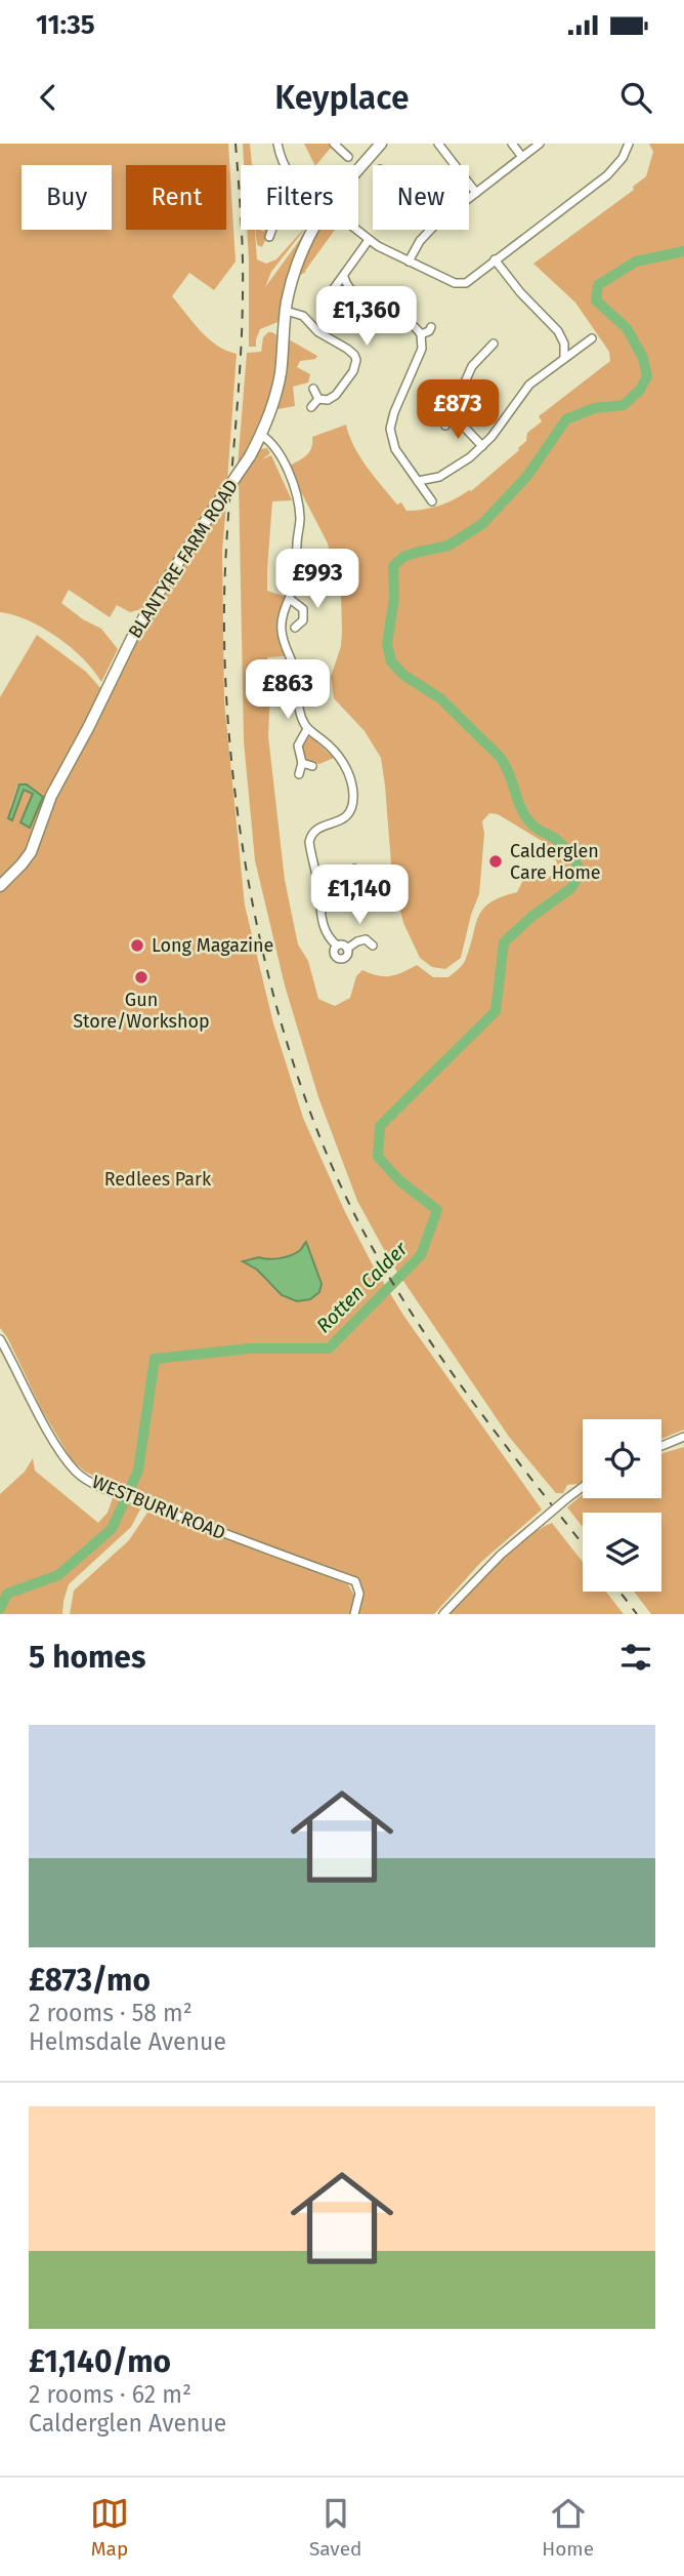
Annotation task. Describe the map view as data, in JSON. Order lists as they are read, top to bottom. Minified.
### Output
{"streets":{"main road":["BLANTYRE FARM ROAD"],"street":["WESTBURN ROAD"]},"water":["Rotten Calder"],"parks":["Redlees Park"],"places":["Calderglen Care Home","Long Magazine","Gun Store/Workshop"],"page":{"status":"11:35","header":"Keyplace","chip":["Buy","Rent","Filters","New"],"price":["£1,360","£873","£993","£863","£1,140"],"heading":"5 homes","list":[{"name":"£873/mo","note":"2 rooms · 58 m² · Helmsdale Avenue"},{"name":"£1,140/mo","note":"2 rooms · 62 m² · Calderglen Avenue"}],"tabs":["Map","Saved","Home"]}}
